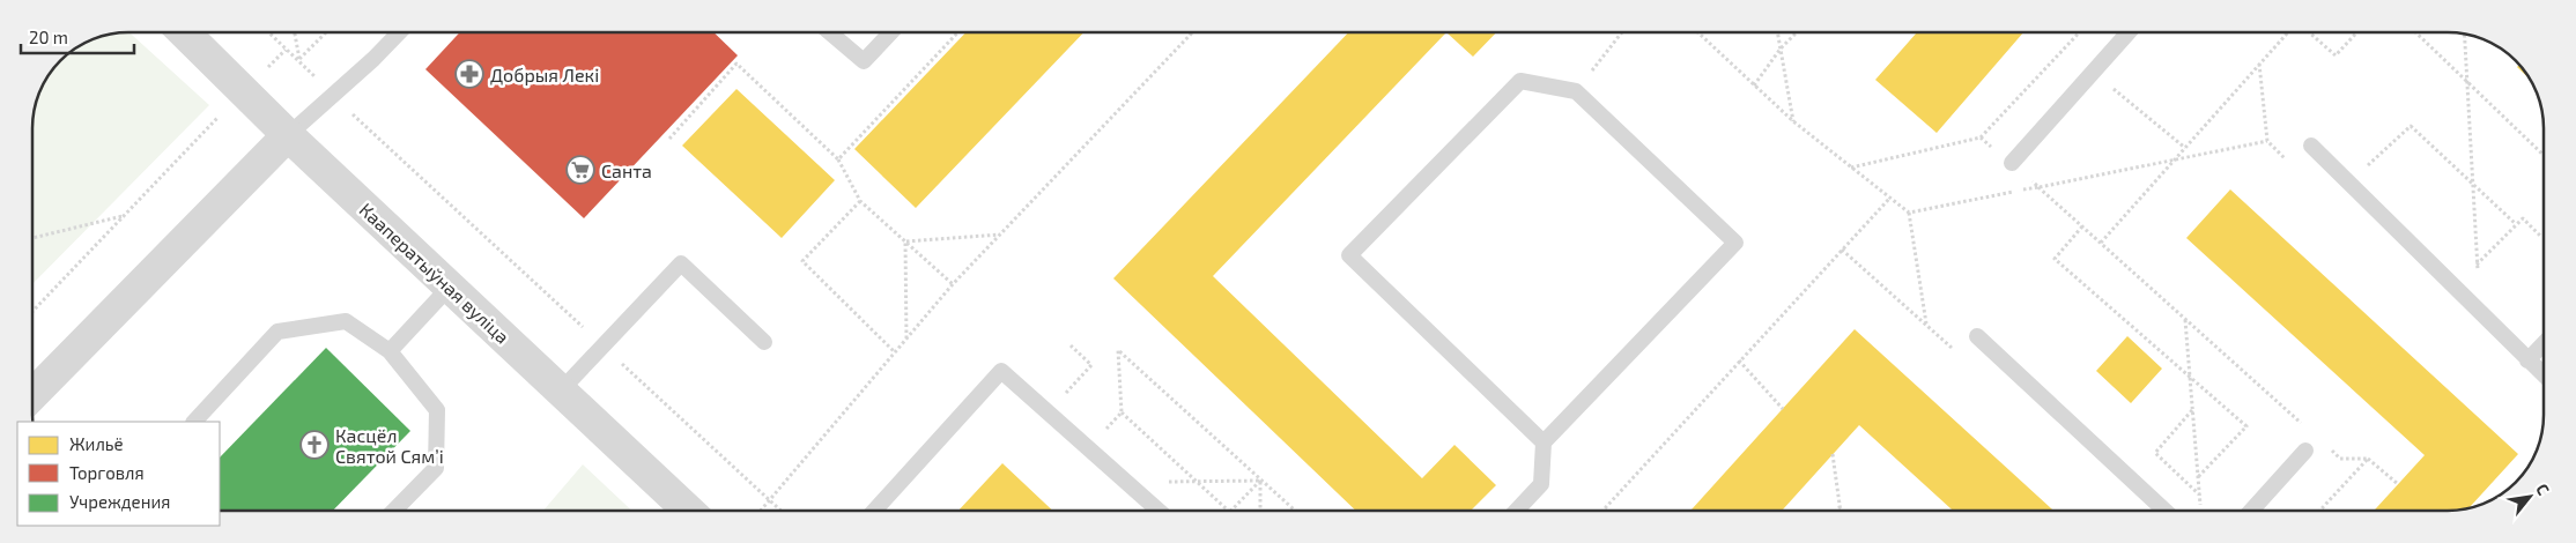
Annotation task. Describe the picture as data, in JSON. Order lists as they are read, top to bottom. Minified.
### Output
{"streets":{"street":["Кааператыўная вуліца"]},"places":{"pharmacy":["Добрыя Лекі"],"supermarket":["Санта"],"church":["Касцёл Святой Сямʼі"]},"legend":["Жильё","Торговля","Учреждения"],"scale_bar":"20 m","north":"top right"}
